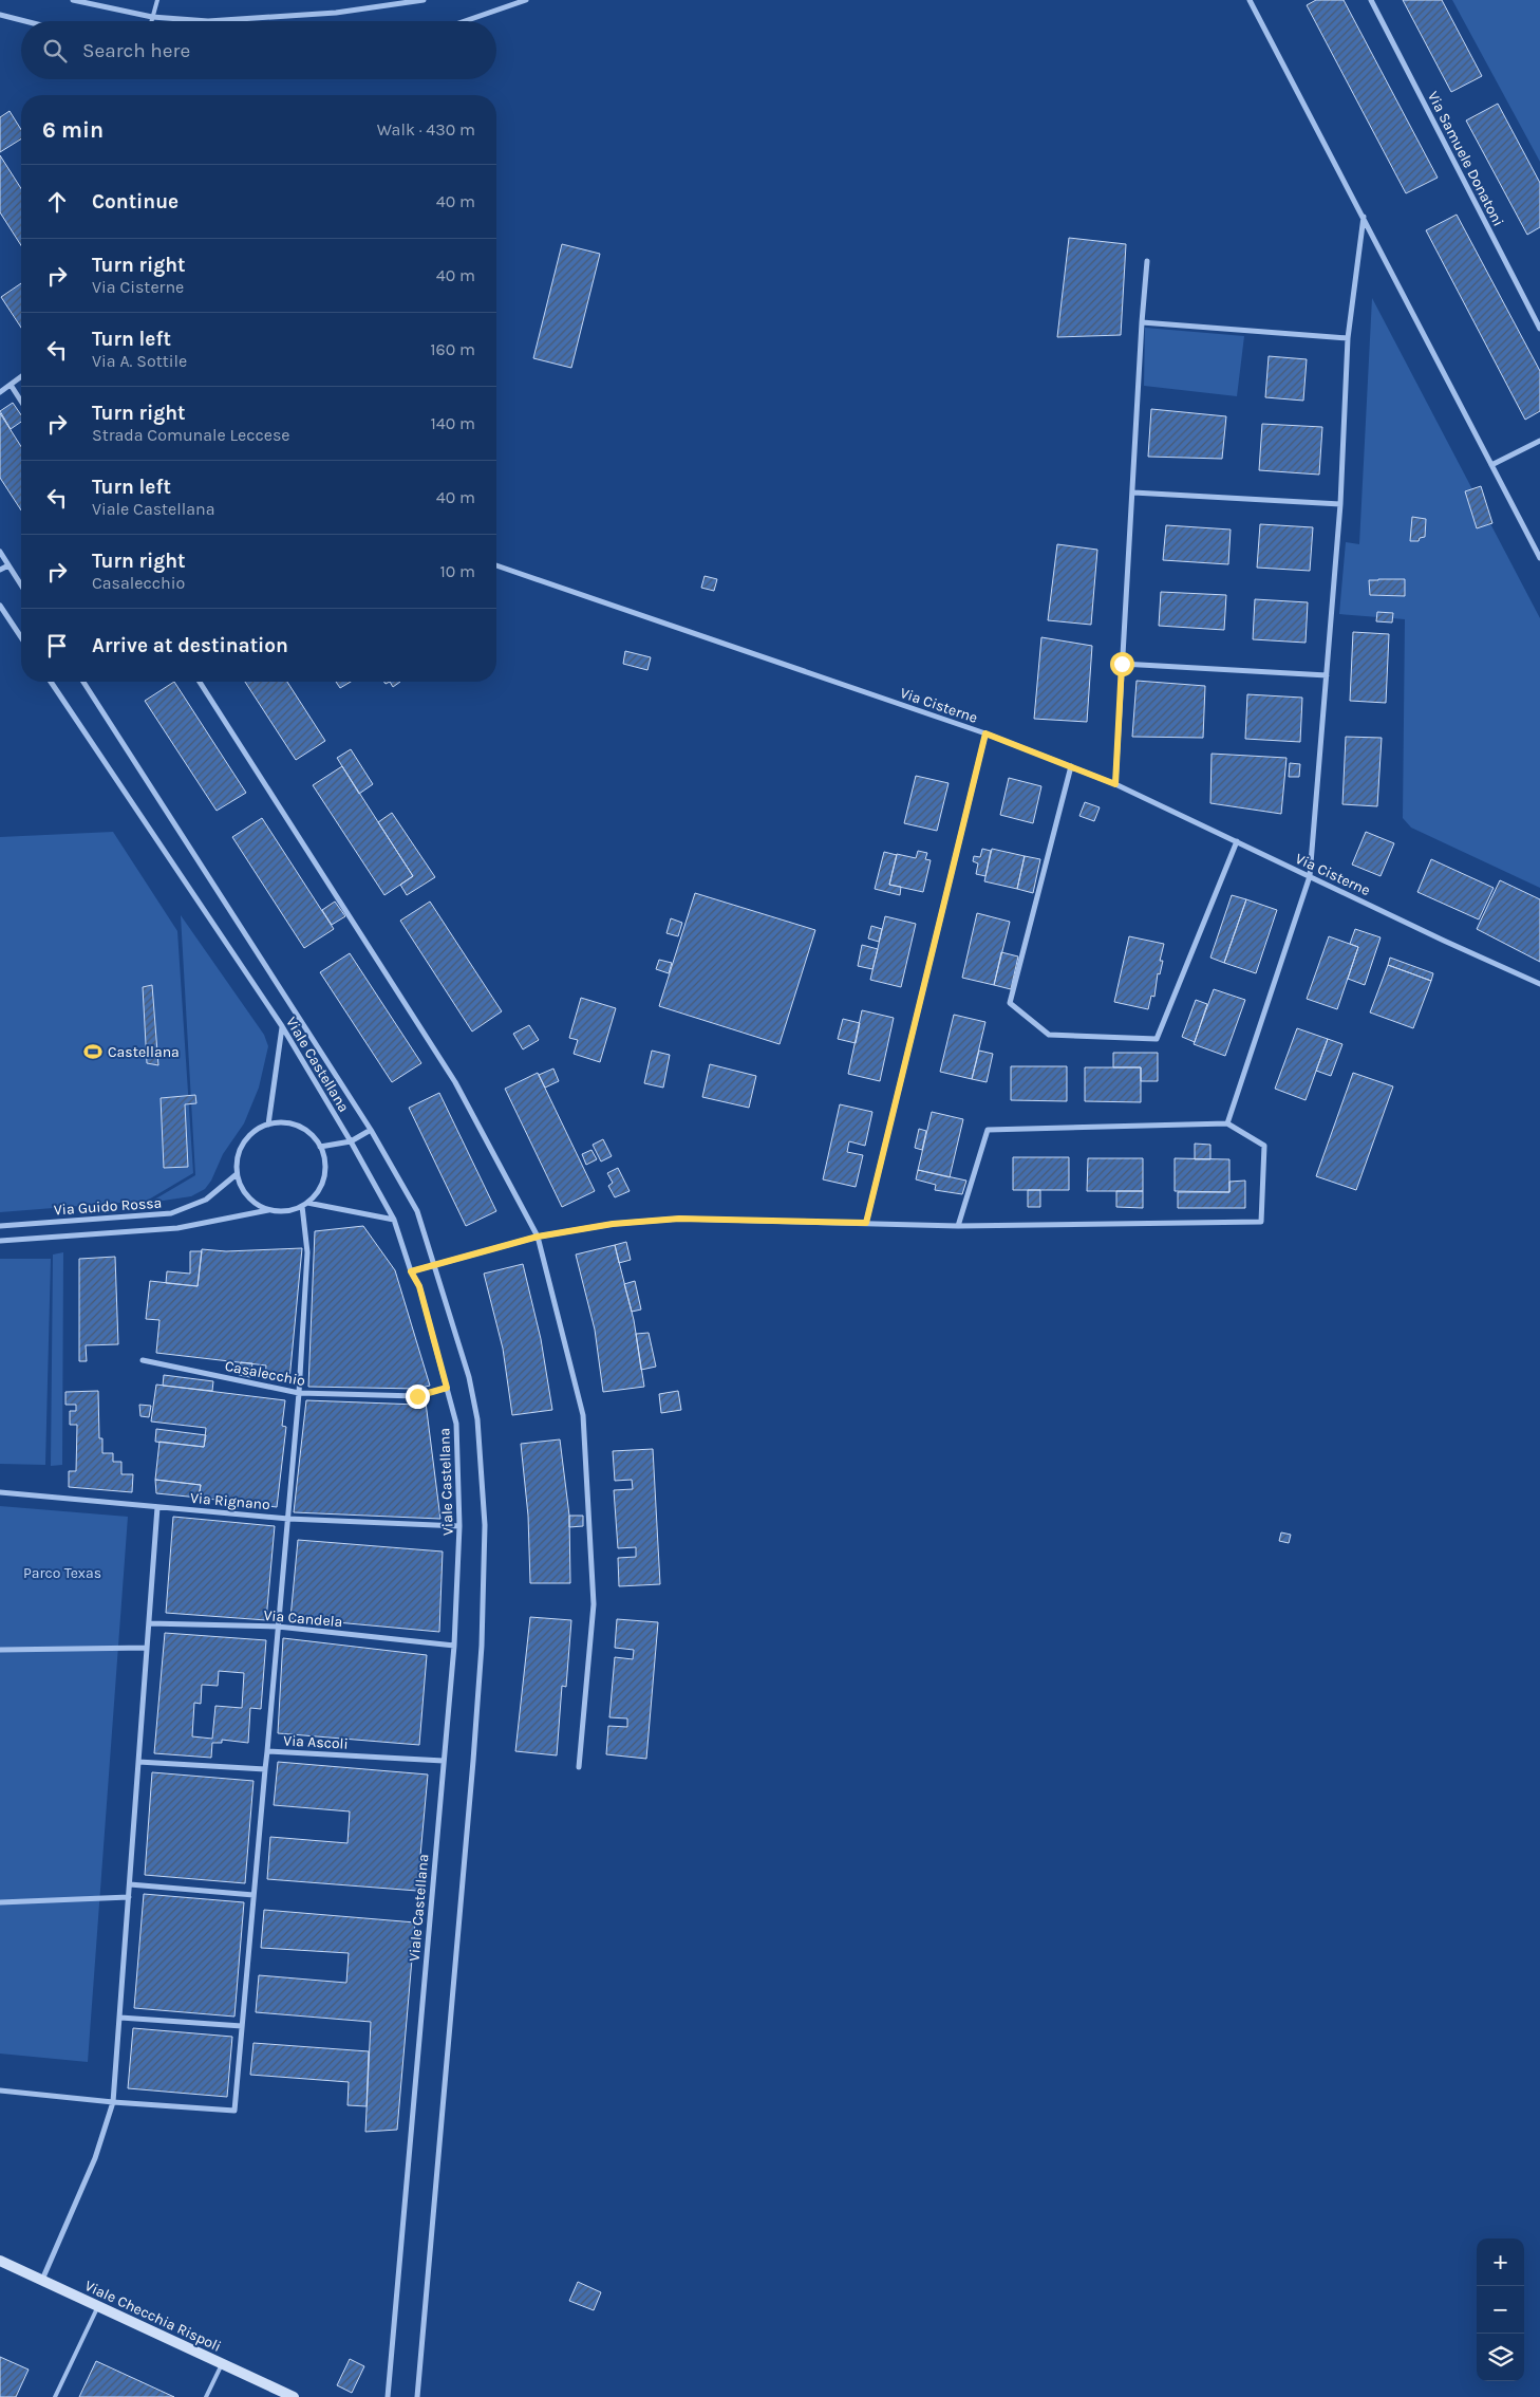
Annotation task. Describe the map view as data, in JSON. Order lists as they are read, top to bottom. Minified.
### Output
{"streets":{"main road":["Viale Checchia Rispoli"],"street":["Via Samuele Donatoni","Via Cisterne","Viale Castellana","Via Guido Rossa","Casalecchio","Via Rignano","Via Candela","Via Ascoli"]},"crossings":[["Viale Castellana","Casalecchio"],["Viale Castellana","Via Rignano"],["Viale Castellana","Via Candela"],["Viale Castellana","Via Ascoli"]],"parks":["Parco Texas"],"places":{"sports":["Castellana"]},"page":{"search":"Search here","heading":["6 min","Walk · 430 m"],"list":[["Continue","40 m"],["Turn right","Via Cisterne","40 m"],["Turn left","Via A. Sottile","160 m"],["Turn right","Strada Comunale Leccese","140 m"],["Turn left","Viale Castellana","40 m"],["Turn right","Casalecchio","10 m"],"Arrive at destination"],"map_buttons":["+","−"]}}
